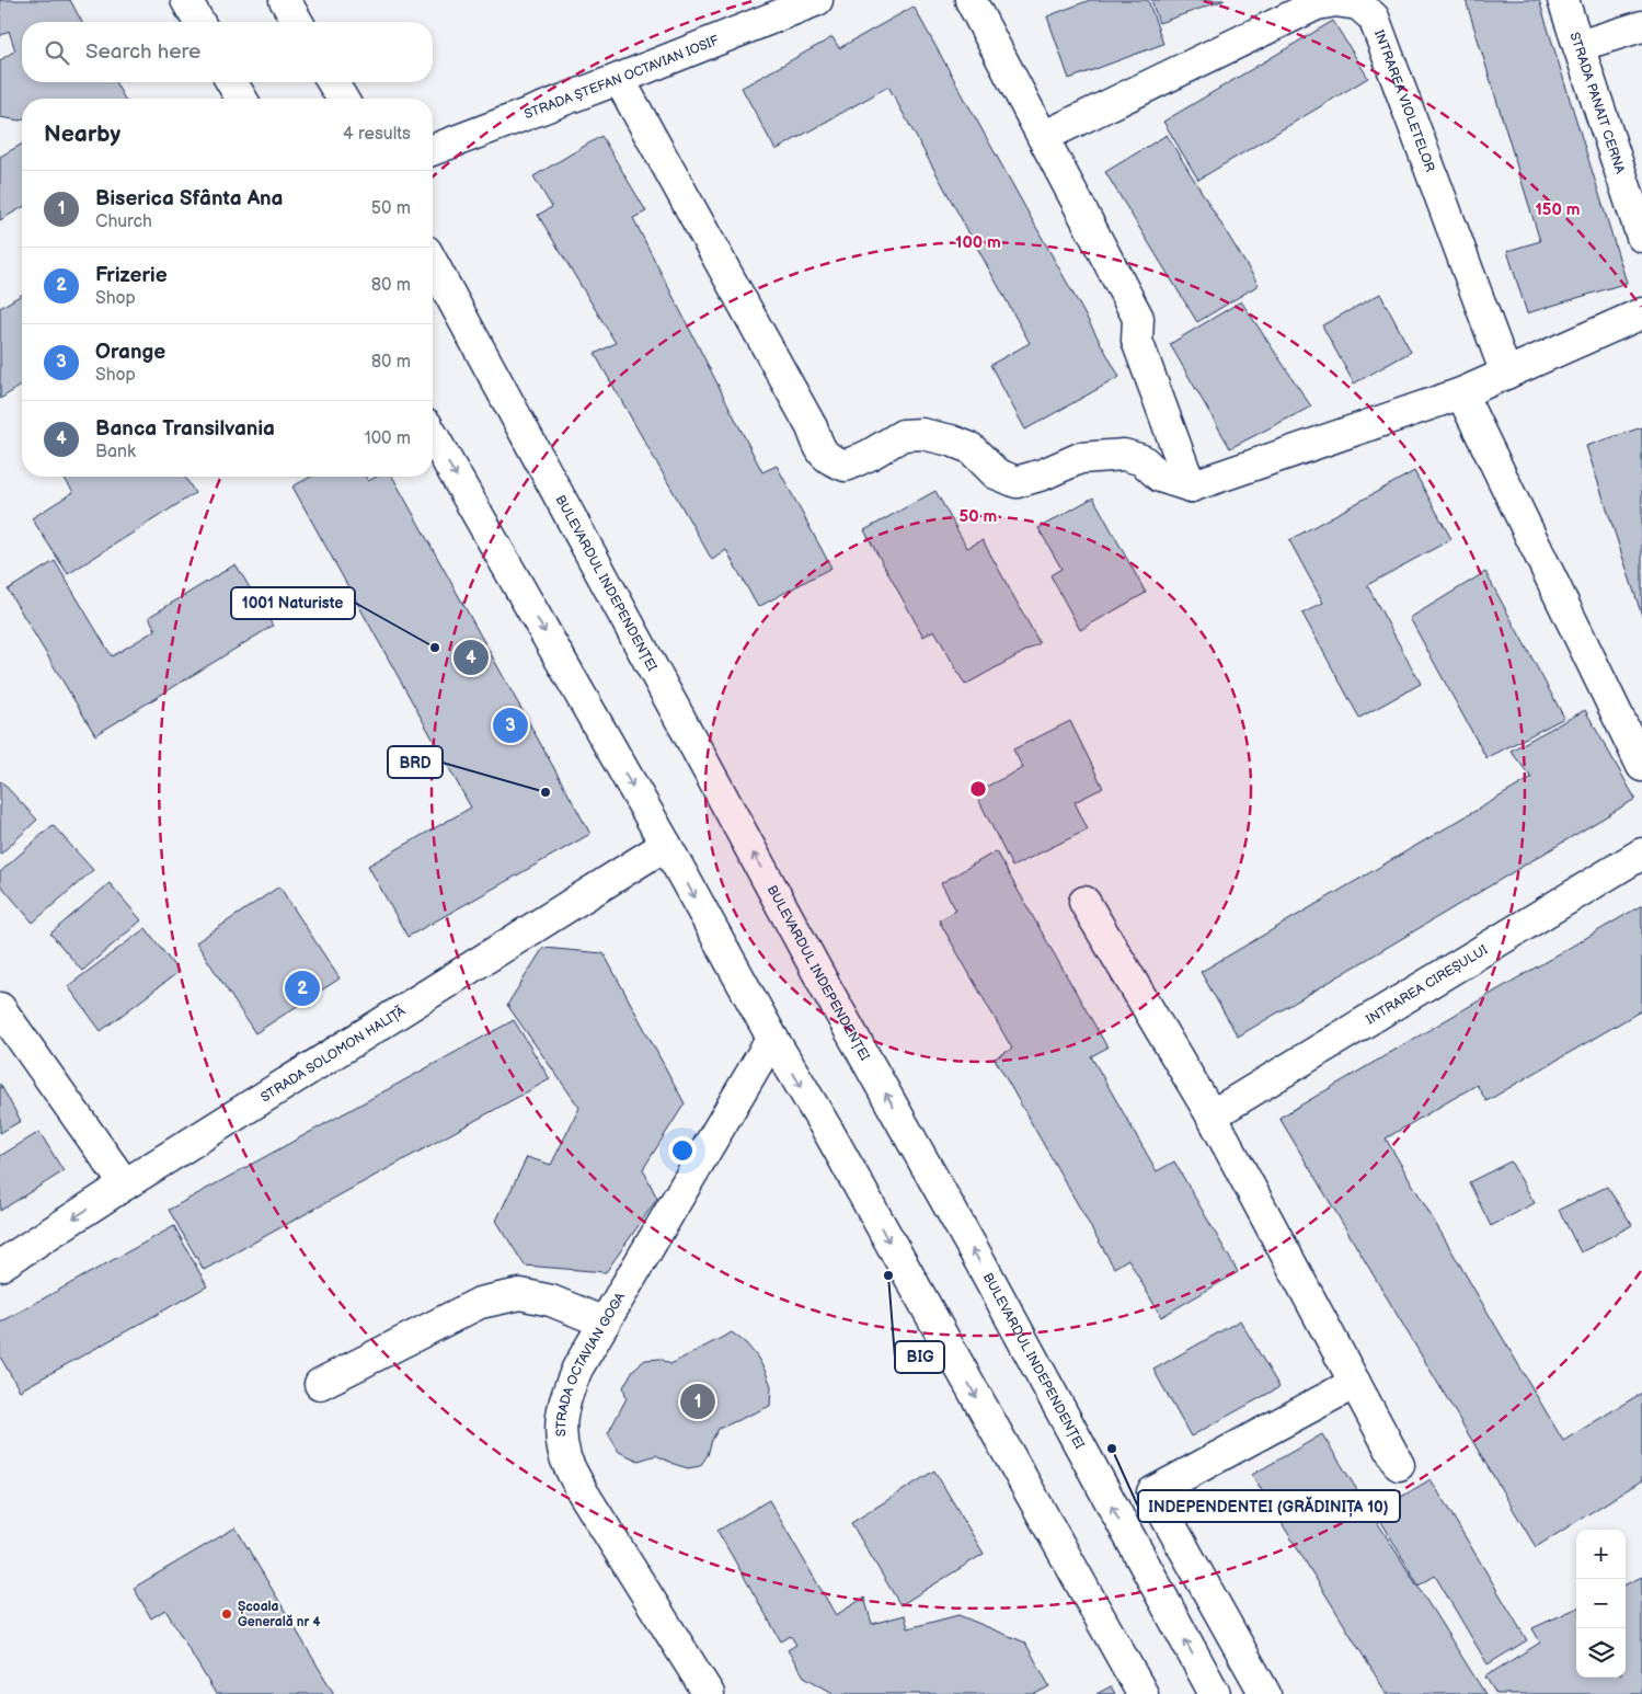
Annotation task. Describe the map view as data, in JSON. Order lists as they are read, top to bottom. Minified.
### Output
{"streets":{"street":["STRADA ȘTEFAN OCTAVIAN IOSIF","INTRAREA VIOLETELOR","STRADA PANAIT CERNA","BULEVARDUL INDEPENDENȚEI","INTRAREA CIREȘULUI","STRADA SOLOMON HALIȚĂ","STRADA OCTAVIAN GOGA"]},"places":["1001 Naturiste","BRD","BIG","INDEPENDENTEI (GRĂDINIȚA 10)","Școala Generală nr 4"],"page":{"search":"Search here","heading":["Nearby","4 results"],"list":[{"mark":"1","name":"Biserica Sfânta Ana","note":"Church","value":"50 m"},{"mark":"2","name":"Frizerie","note":"Shop","value":"80 m"},{"mark":"3","name":"Orange","note":"Shop","value":"80 m"},{"mark":"4","name":"Banca Transilvania","note":"Bank","value":"100 m"}],"pins":["4","3","2","1"],"map_buttons":["+","−"]},"rings":["150 m","100 m","50 m"]}
